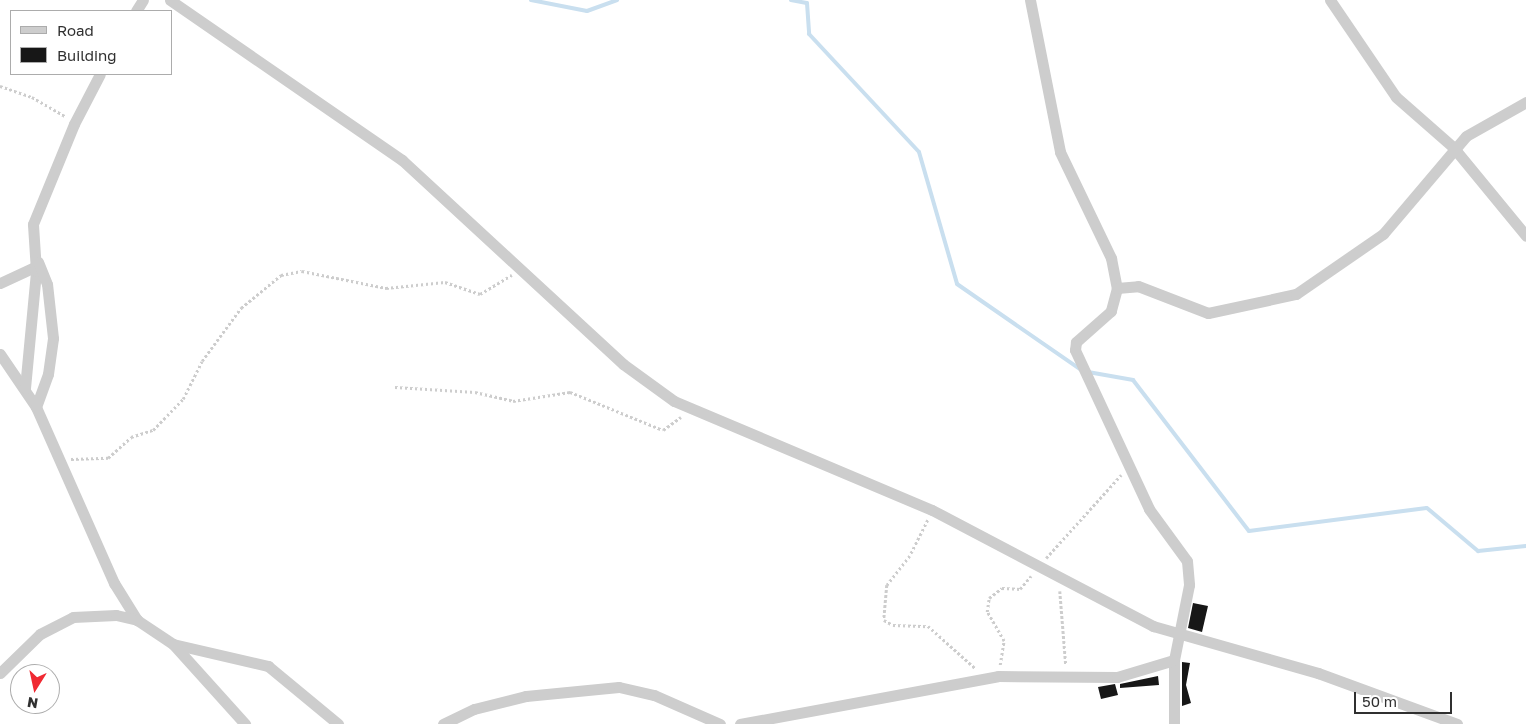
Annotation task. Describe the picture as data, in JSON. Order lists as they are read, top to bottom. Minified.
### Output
{"legend":["Road","Building"],"scale_bar":"50 m","north":"bottom"}
